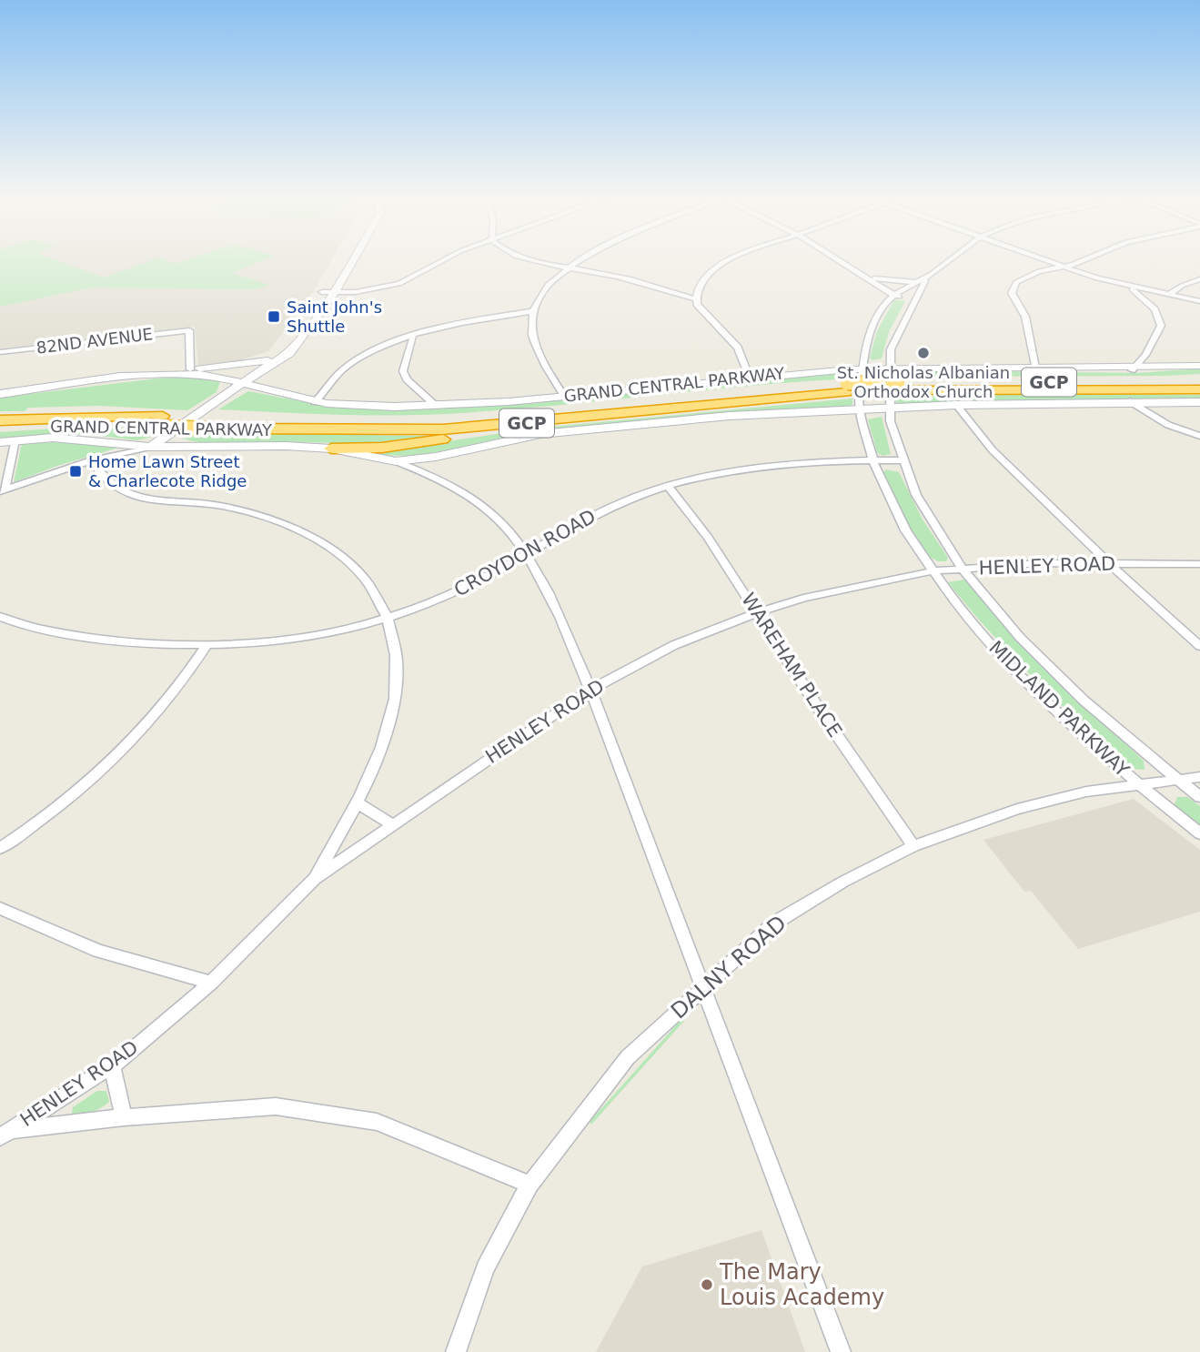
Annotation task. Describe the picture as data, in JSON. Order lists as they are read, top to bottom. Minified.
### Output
{"streets":{"highway":["GCP","GRAND CENTRAL PARKWAY"],"street":["82ND AVENUE","CROYDON ROAD","HENLEY ROAD","WAREHAM PLACE","MIDLAND PARKWAY","DALNY ROAD"]},"crossings":[["GRAND CENTRAL PARKWAY","MIDLAND PARKWAY"],["CROYDON ROAD","WAREHAM PLACE"],["CROYDON ROAD","MIDLAND PARKWAY"],["HENLEY ROAD","WAREHAM PLACE"],["HENLEY ROAD","MIDLAND PARKWAY"],["WAREHAM PLACE","DALNY ROAD"],["MIDLAND PARKWAY","DALNY ROAD"]],"places":{"transit":["Saint John's Shuttle","Home Lawn Street & Charlecote Ridge"],"other":["St. Nicholas Albanian Orthodox Church","The Mary Louis Academy"]}}
